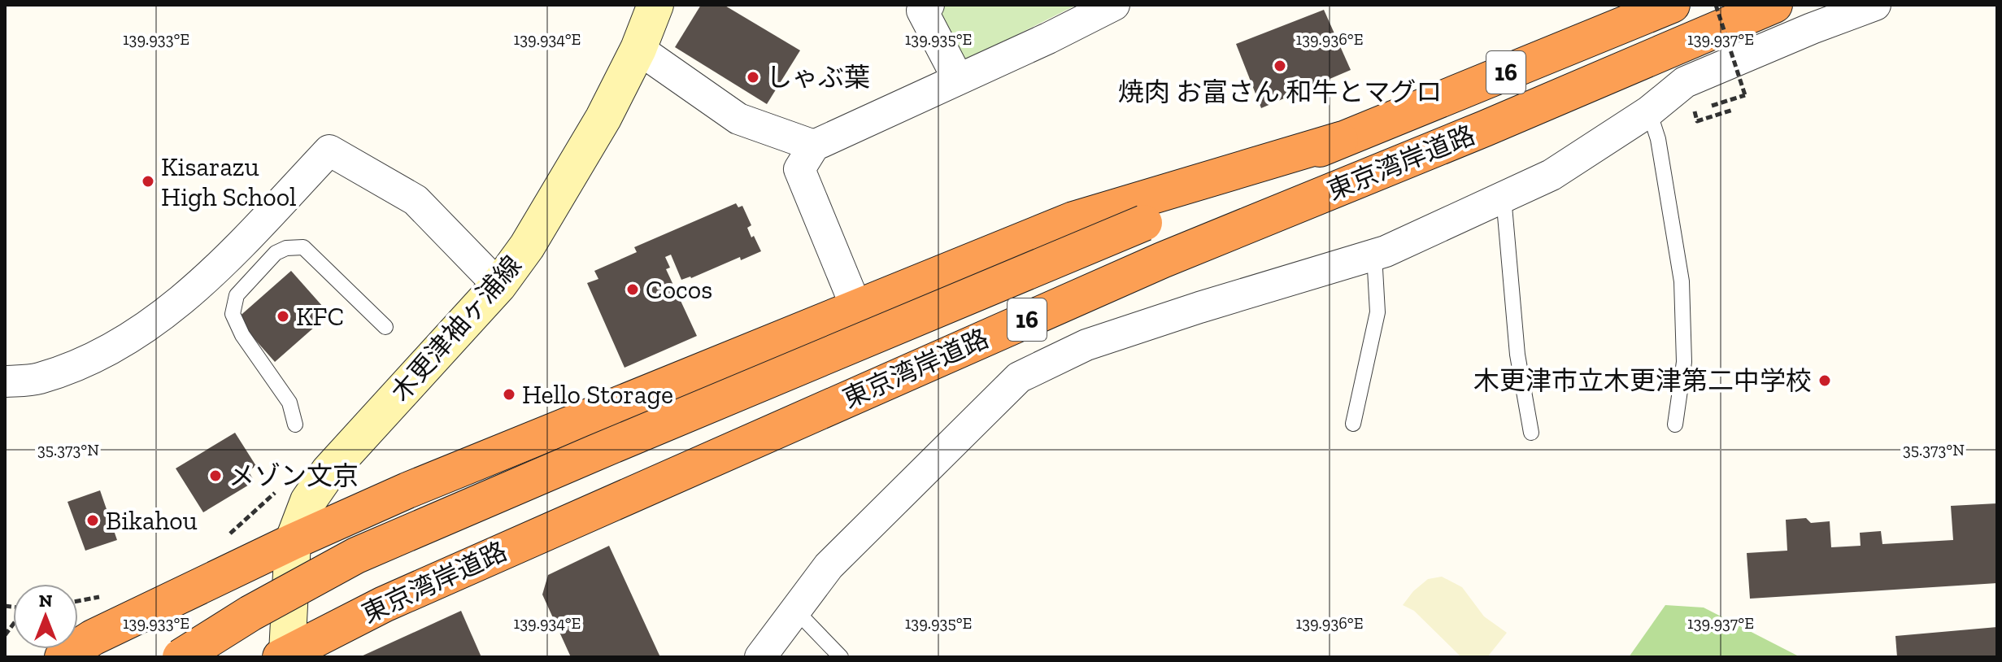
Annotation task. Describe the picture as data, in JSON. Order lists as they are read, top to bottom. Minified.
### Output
{"streets":{"highway":["16","東京湾岸道路"],"main road":["木更津袖ヶ浦線"]},"crossings":[["16","東京湾岸道路"],["16","木更津袖ヶ浦線"],["東京湾岸道路","木更津袖ヶ浦線"]],"places":["焼肉 お富さん 和牛とマグロ","しゃぶ葉","Kisarazu High School","Cocos","KFC","木更津市立木更津第二中学校","Hello Storage","メゾン文京","Bikahou"],"north":"top","coordinates":["139.933°E","139.934°E","139.935°E","139.936°E","139.937°E","35.373°N"]}
